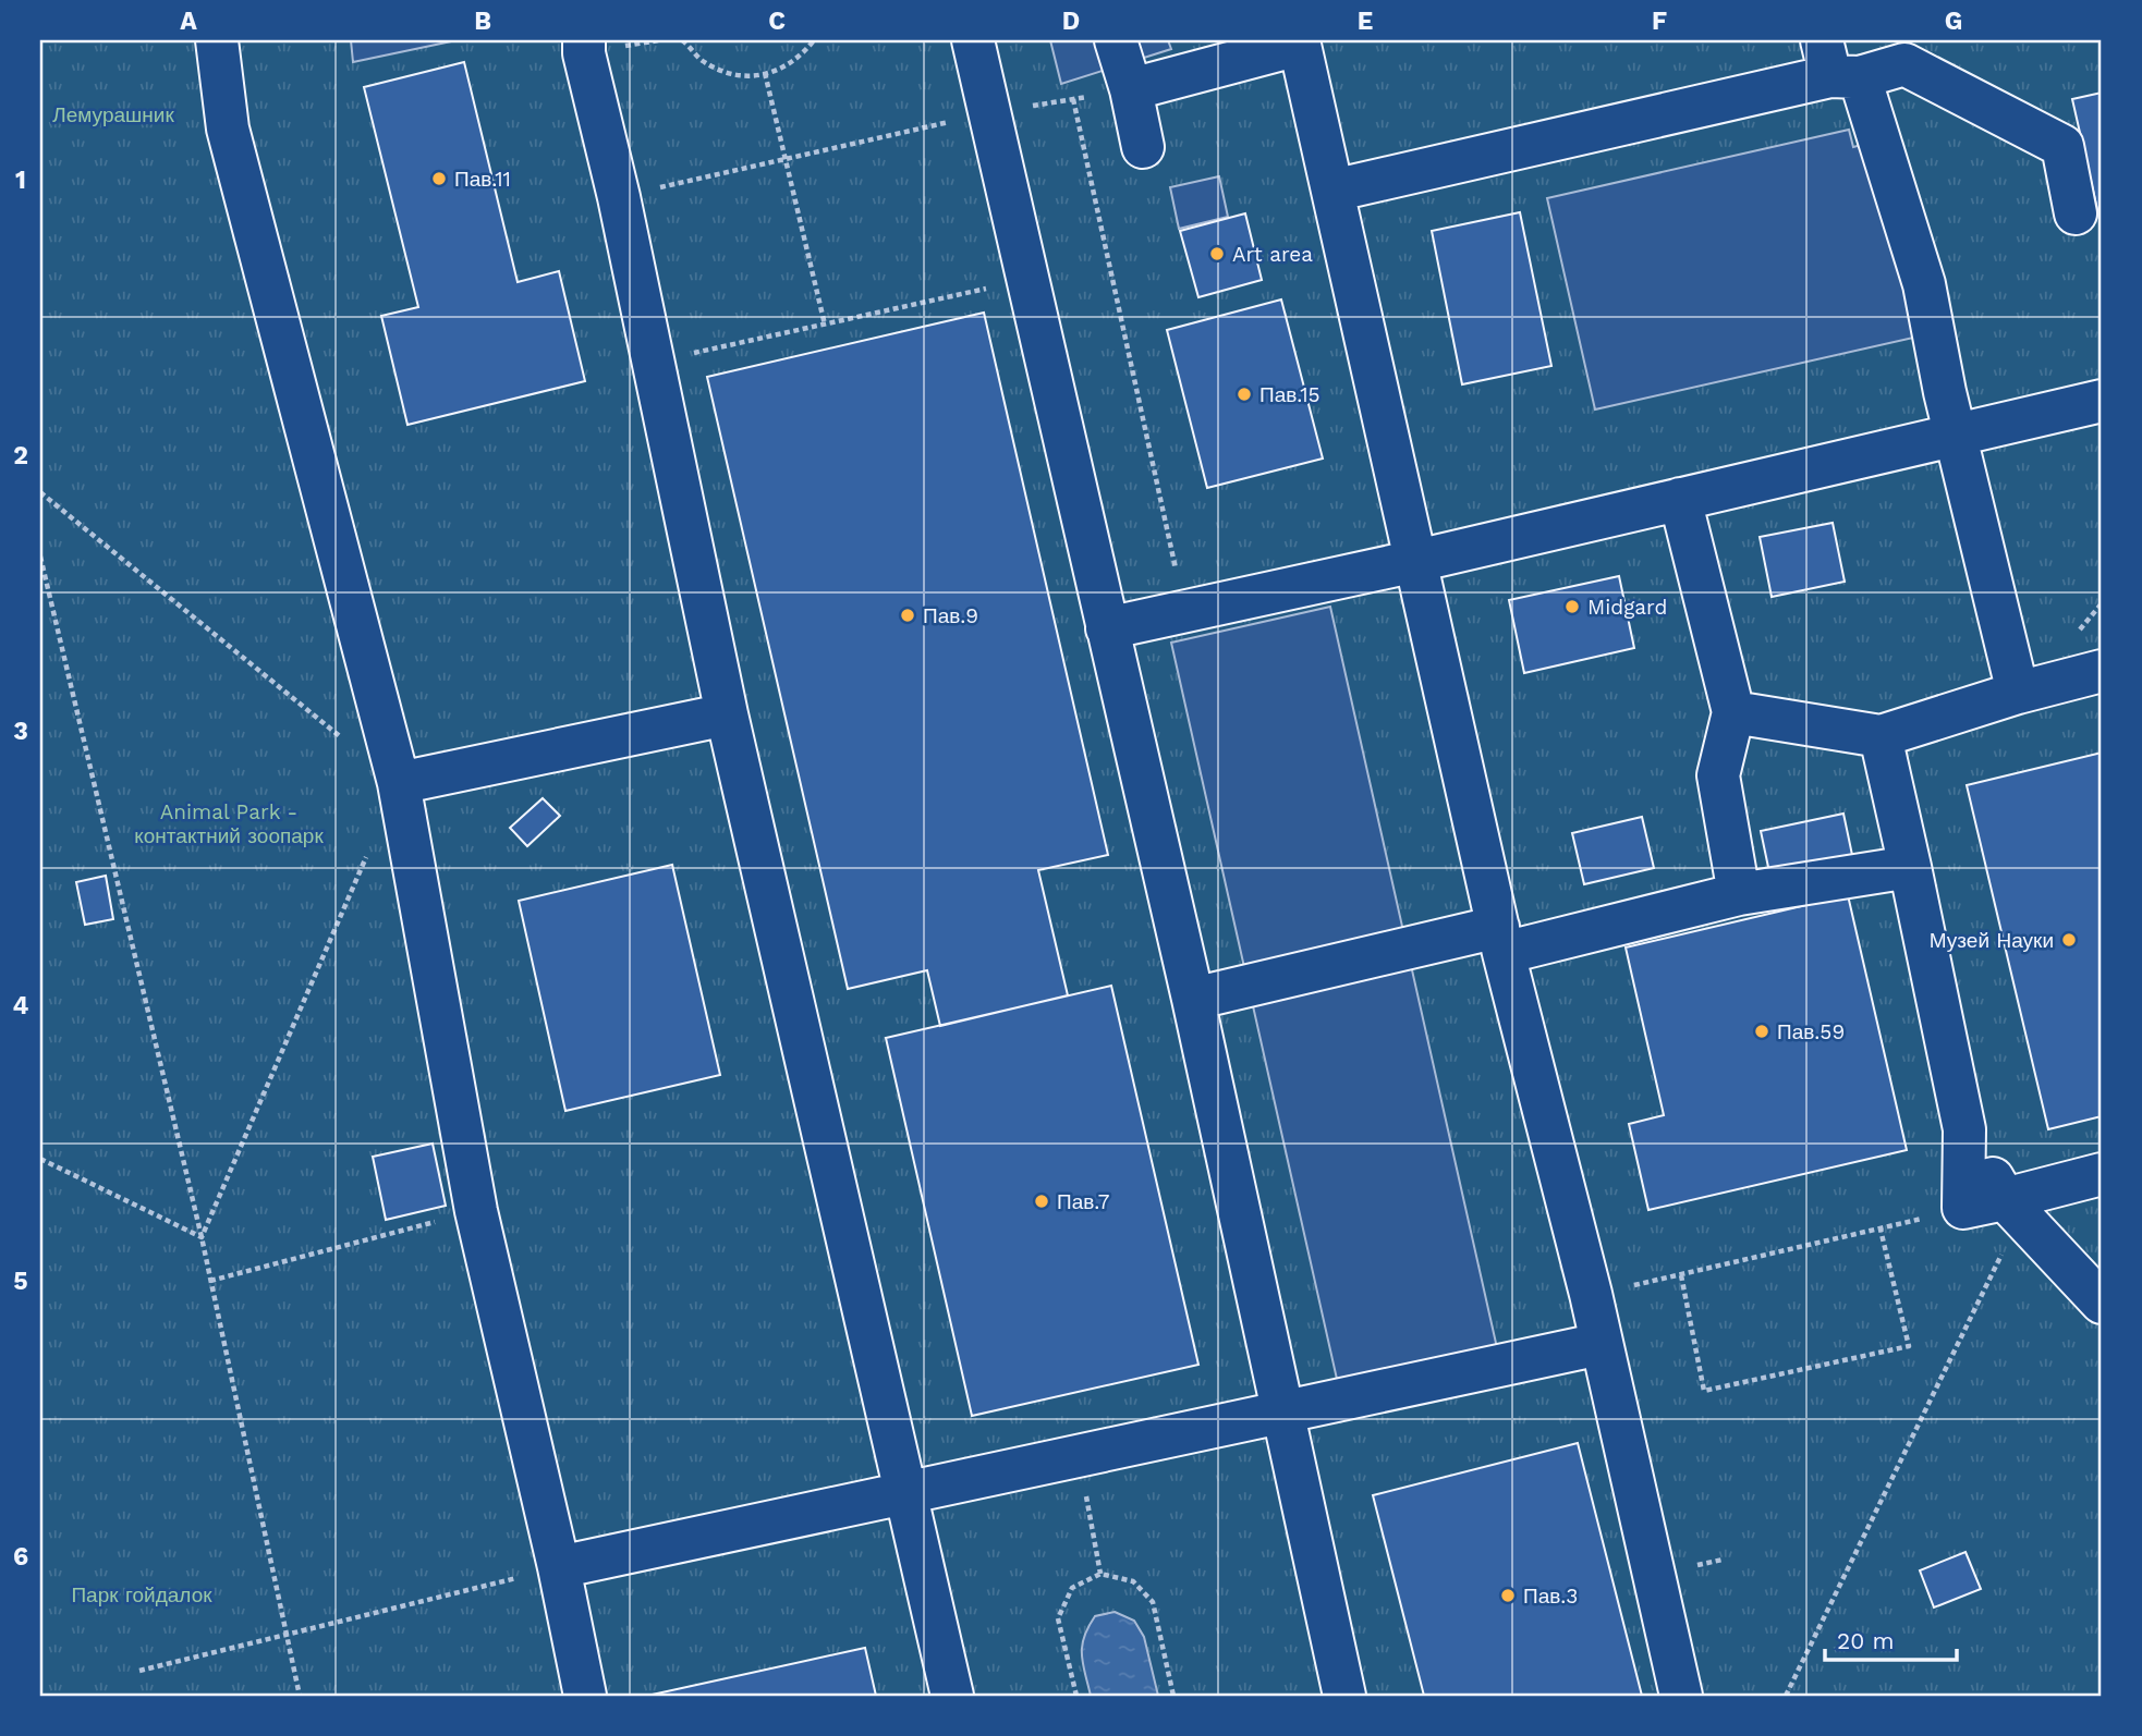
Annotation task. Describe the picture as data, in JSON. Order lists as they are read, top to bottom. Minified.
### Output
{"parks":["Лемурашник","Animal Park - контактний зоопарк","Парк гойдалок"],"places":["Пав.11","Art area","Пав.15","Midgard","Пав.9","Музей Науки","Пав.59","Пав.7","Пав.3"],"scale_bar":"20 m","grid":{"columns":["A","B","C","D","E","F","G"],"rows":["1","2","3","4","5","6"]}}
